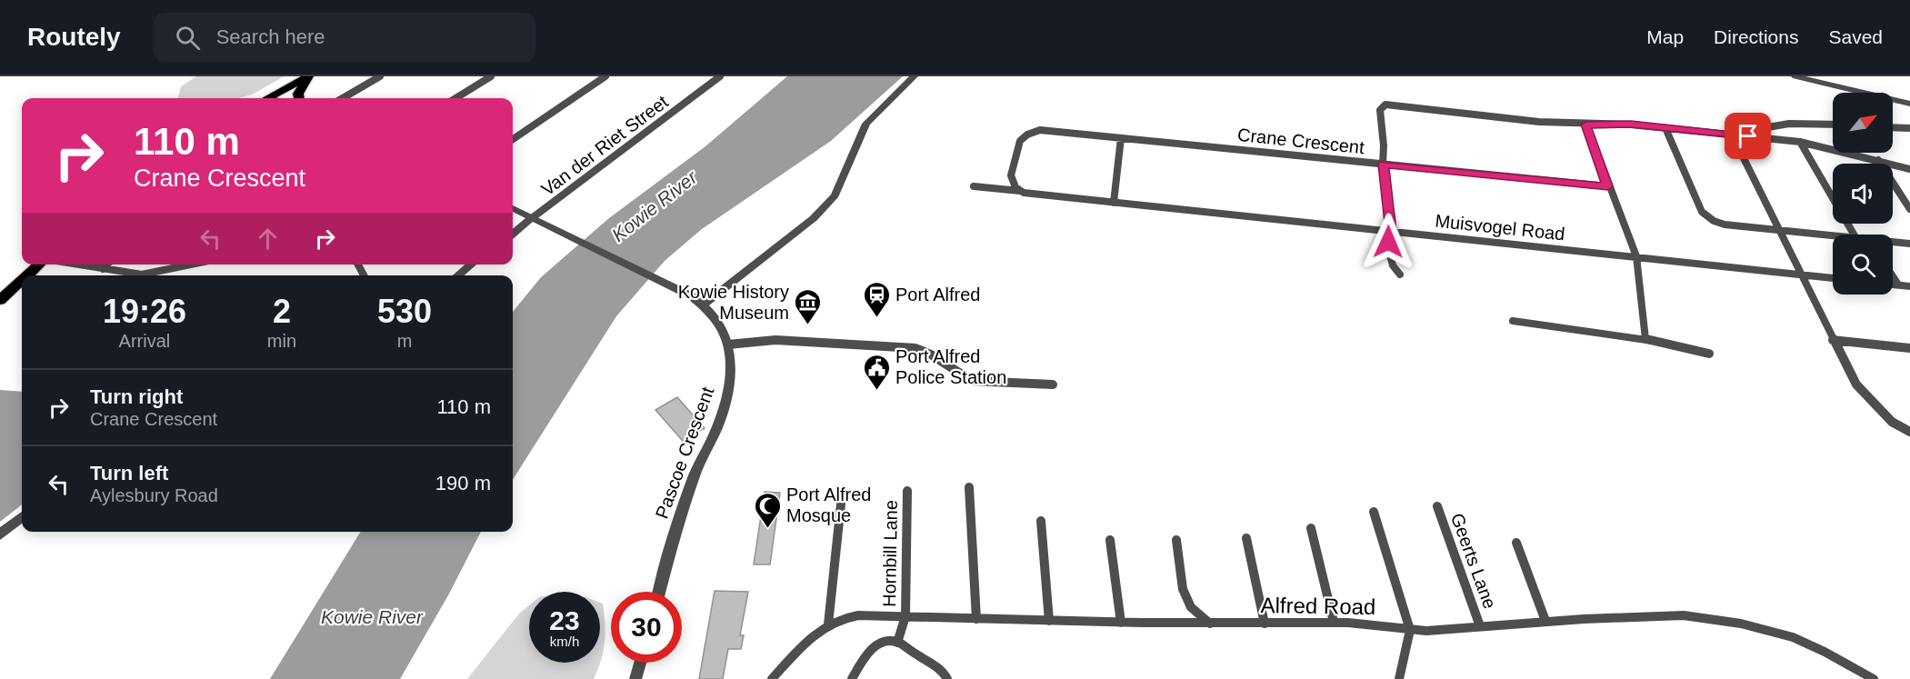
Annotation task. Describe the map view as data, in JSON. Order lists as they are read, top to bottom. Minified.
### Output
{"streets":{"street":["Crane Crescent","Van der Riet Street","Muisvogel Road","Pascoe Crescent","Hornbill Lane","Geerts Lane","Alfred Road"]},"crossings":[["Crane Crescent","Muisvogel Road"],["Van der Riet Street","Pascoe Crescent"],["Hornbill Lane","Alfred Road"],["Geerts Lane","Alfred Road"]],"water":["Kowie River"],"places":{"station":["Port Alfred"],"museum":["Kowie History Museum"],"public building":["Port Alfred Police Station"],"mosque":["Port Alfred Mosque"]},"north":"top right","page":{"header":"Routely","search":"Search here","nav":["Map","Directions","Saved"],"turn":["110 m","Crane Crescent"],"eta":["19:26","Arrival","2","min","530","m"],"list":[{"name":"Turn right","note":"Crane Crescent","value":"110 m"},{"name":"Turn left","note":"Aylesbury Road","value":"190 m"}],"speed":"23 km/h","limit":"30"}}
